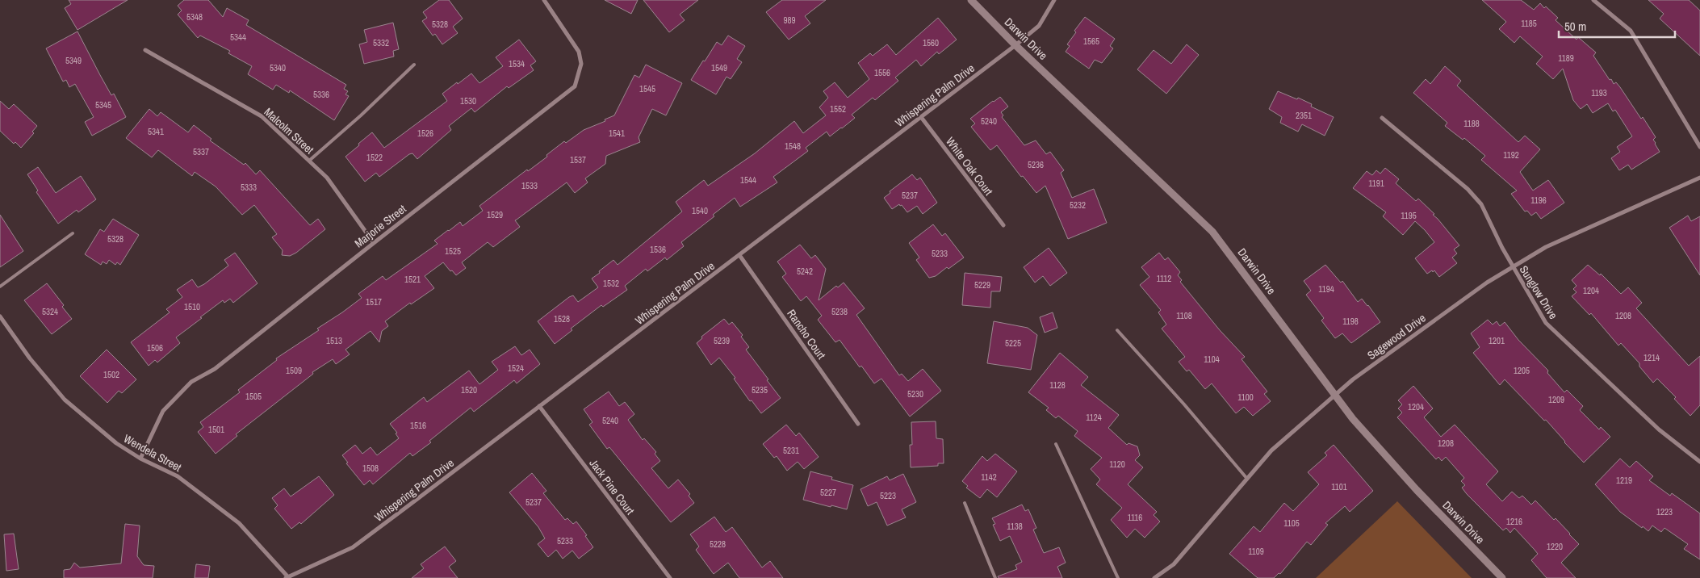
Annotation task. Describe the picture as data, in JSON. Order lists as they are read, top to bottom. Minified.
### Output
{"streets":{"street":["Darwin Drive","Whispering Palm Drive","Malcolm Street","White Oak Court","Marjorie Street","Sunglow Drive","Rancho Court","Sagewood Drive","Wendela Street","Jack Pine Court"]},"crossings":[["Darwin Drive","Whispering Palm Drive"],["Darwin Drive","Sagewood Drive"],["Whispering Palm Drive","White Oak Court"],["Whispering Palm Drive","Rancho Court"],["Whispering Palm Drive","Wendela Street"],["Whispering Palm Drive","Jack Pine Court"],["Malcolm Street","Marjorie Street"],["Marjorie Street","Wendela Street"],["Sunglow Drive","Sagewood Drive"]],"house_numbers":["5348","989","1185","5328","5344","1565","5332","1560","1189","5349","1534","5340","1549","1556","1545","1193","5336","1530","5345","1552","2351","5240","1188","5341","1526","1541","1548","5337","1192","1522","1537","5236","1544","1191","1533","5333","5237","1196","5232","1540","1529","1195","5328","1536","1525","5233","5242","1112","1521","1532","5229","1194","1204","1517","1510","5324","5238","1108","1208","1528","1198","1513","5239","1201","5225","1506","1214","1104","1524","1509","1205","1502","1128","1520","5235","5230","1505","1100","1209","1204","1124","5240","1516","1501","1208","5231","1120","1508","1142","1219","1101","5227","5223","5237","1223","1116","1216","1105","1138","5233","5228","1220","1109"],"scale_bar":"50 m"}
